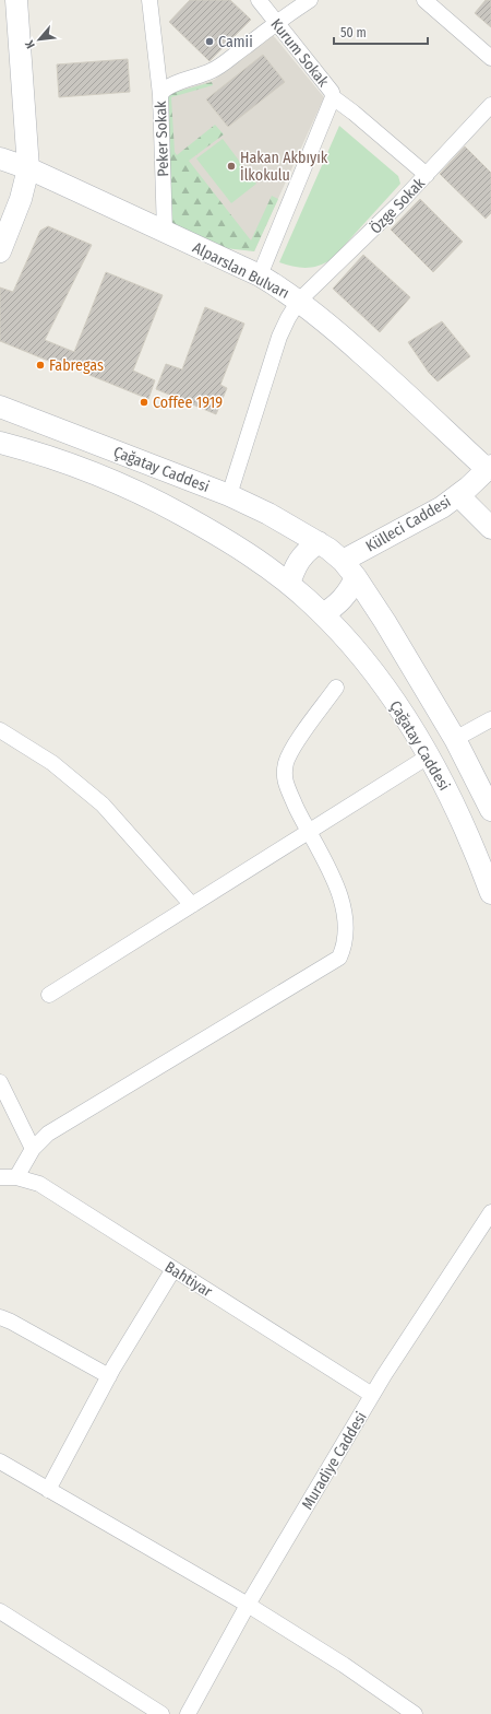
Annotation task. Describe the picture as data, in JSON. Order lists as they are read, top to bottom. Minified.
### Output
{"streets":{"main road":["Alparslan Bulvarı","Çağatay Caddesi","Külleci Caddesi"],"street":["Kurum Sokak","Peker Sokak","Özge Sokak","Bahtiyar","Muradiye Caddesi"]},"crossings":[["Kurum Sokak","Peker Sokak"],["Kurum Sokak","Alparslan Bulvarı"],["Peker Sokak","Alparslan Bulvarı"],["Özge Sokak","Alparslan Bulvarı"],["Özge Sokak","Çağatay Caddesi"],["Alparslan Bulvarı","Külleci Caddesi"],["Çağatay Caddesi","Külleci Caddesi"],["Bahtiyar","Muradiye Caddesi"]],"places":["Camii","Hakan Akbıyık İlkokulu","Fabregas","Coffee 1919"],"scale_bar":"50 m","north":"bottom left"}
